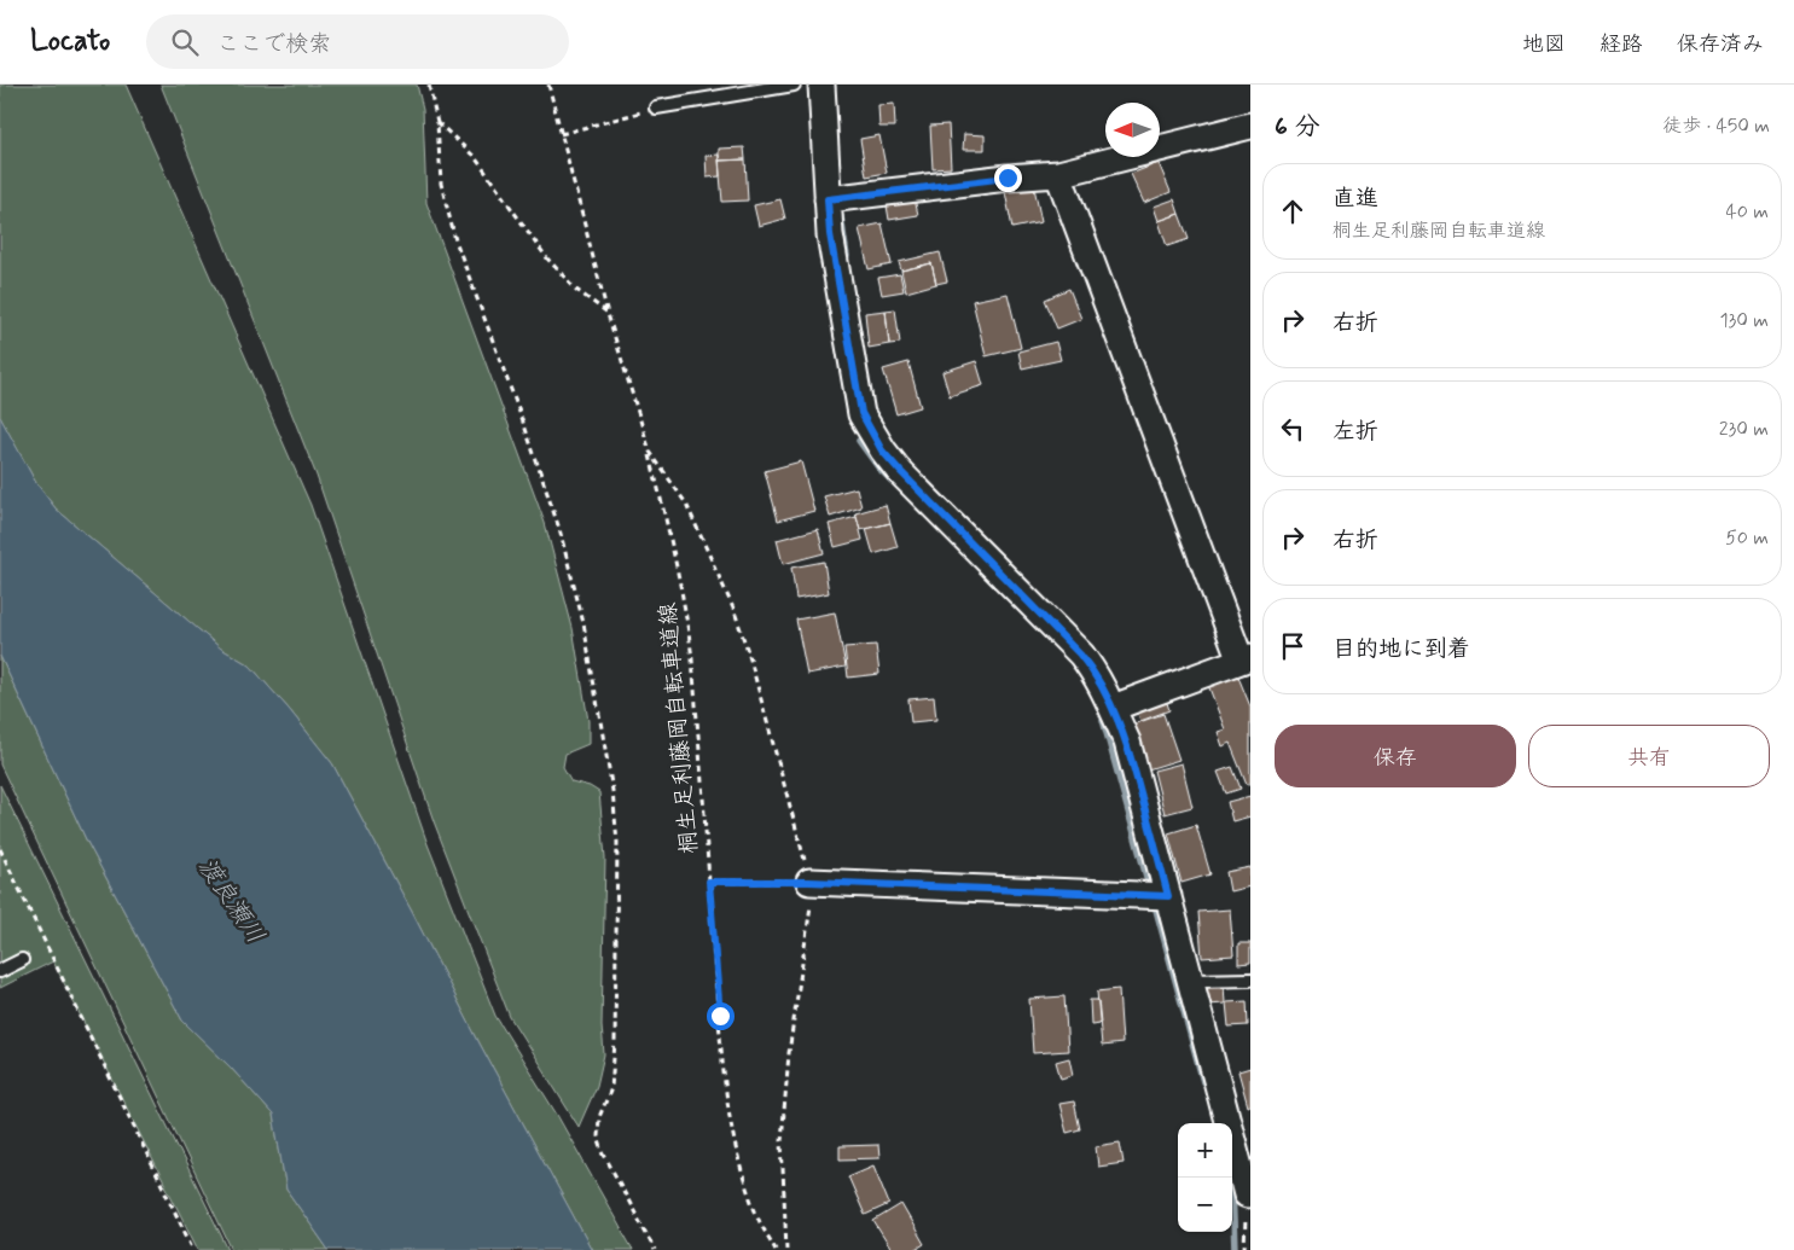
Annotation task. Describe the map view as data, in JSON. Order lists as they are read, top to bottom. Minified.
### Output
{"streets":{"path":["桐生足利藤岡自転車道線"]},"water":["渡良瀬川"],"north":"left","page":{"header":"Locato","search":"ここで検索","nav":["地図","経路","保存済み"],"heading":["6 分","徒歩 · 450 m"],"list":[["直進","桐生足利藤岡自転車道線","40 m"],["右折","130 m"],["左折","230 m"],["右折","50 m"],"目的地に到着"],"buttons":["保存","共有"],"map_buttons":["+","−"]}}
